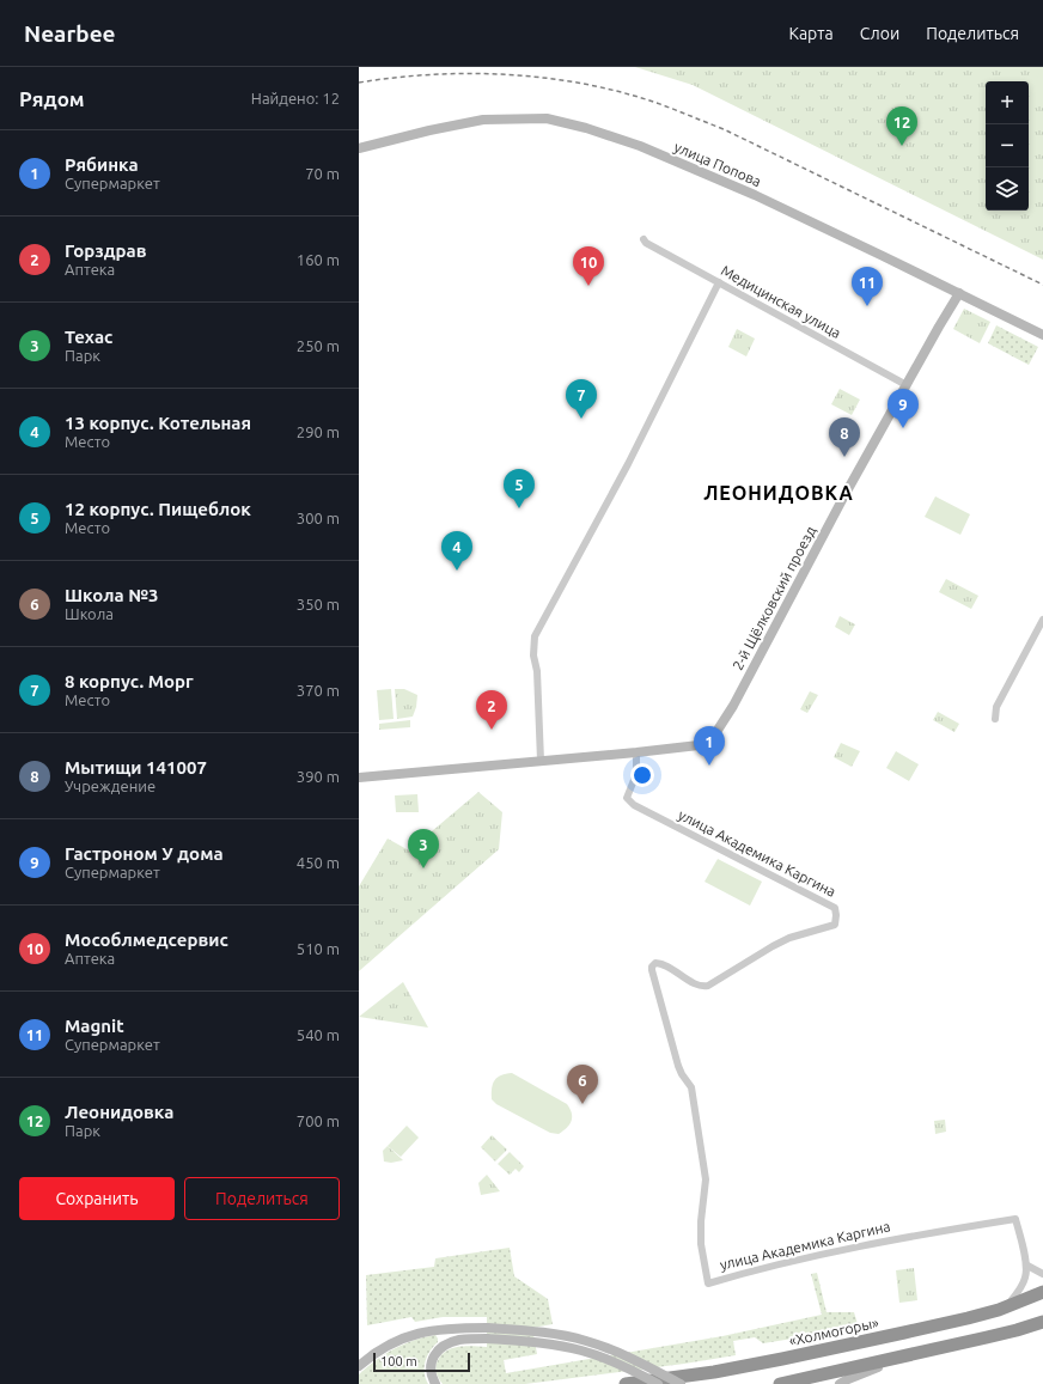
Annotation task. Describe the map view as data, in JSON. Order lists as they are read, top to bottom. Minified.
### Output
{"streets":{"highway":["«Холмогоры»"],"street":["улица Попова","Медицинская улица","2-й Щёлковский проезд","улица Академика Каргина"]},"crossings":[["улица Попова","2-й Щёлковский проезд"],["Медицинская улица","2-й Щёлковский проезд"],["2-й Щёлковский проезд","улица Академика Каргина"]],"districts":["ЛЕОНИДОВКА"],"scale_bar":"100 m","page":{"header":"Nearbee","nav":["Карта","Слои","Поделиться"],"heading":["Рядом","Найдено: 12"],"map_buttons":["+","−"],"pins":["12","10","11","7","9","8","5","4","2","1","3","6"],"list":[{"mark":"1","name":"Рябинка","note":"Супермаркет","value":"70 m"},{"mark":"2","name":"Горздрав","note":"Аптека","value":"160 m"},{"mark":"3","name":"Техас","note":"Парк","value":"250 m"},{"mark":"4","name":"13 корпус. Котельная","note":"Место","value":"290 m"},{"mark":"5","name":"12 корпус. Пищеблок","note":"Место","value":"300 m"},{"mark":"6","name":"Школа №3","note":"Школа","value":"350 m"},{"mark":"7","name":"8 корпус. Морг","note":"Место","value":"370 m"},{"mark":"8","name":"Мытищи 141007","note":"Учреждение","value":"390 m"},{"mark":"9","name":"Гастроном У дома","note":"Супермаркет","value":"450 m"},{"mark":"10","name":"Мособлмедсервис","note":"Аптека","value":"510 m"},{"mark":"11","name":"Magnit","note":"Супермаркет","value":"540 m"},{"mark":"12","name":"Леонидовка","note":"Парк","value":"700 m"}],"buttons":["Сохранить","Поделиться"],"scale":"100 m"}}
